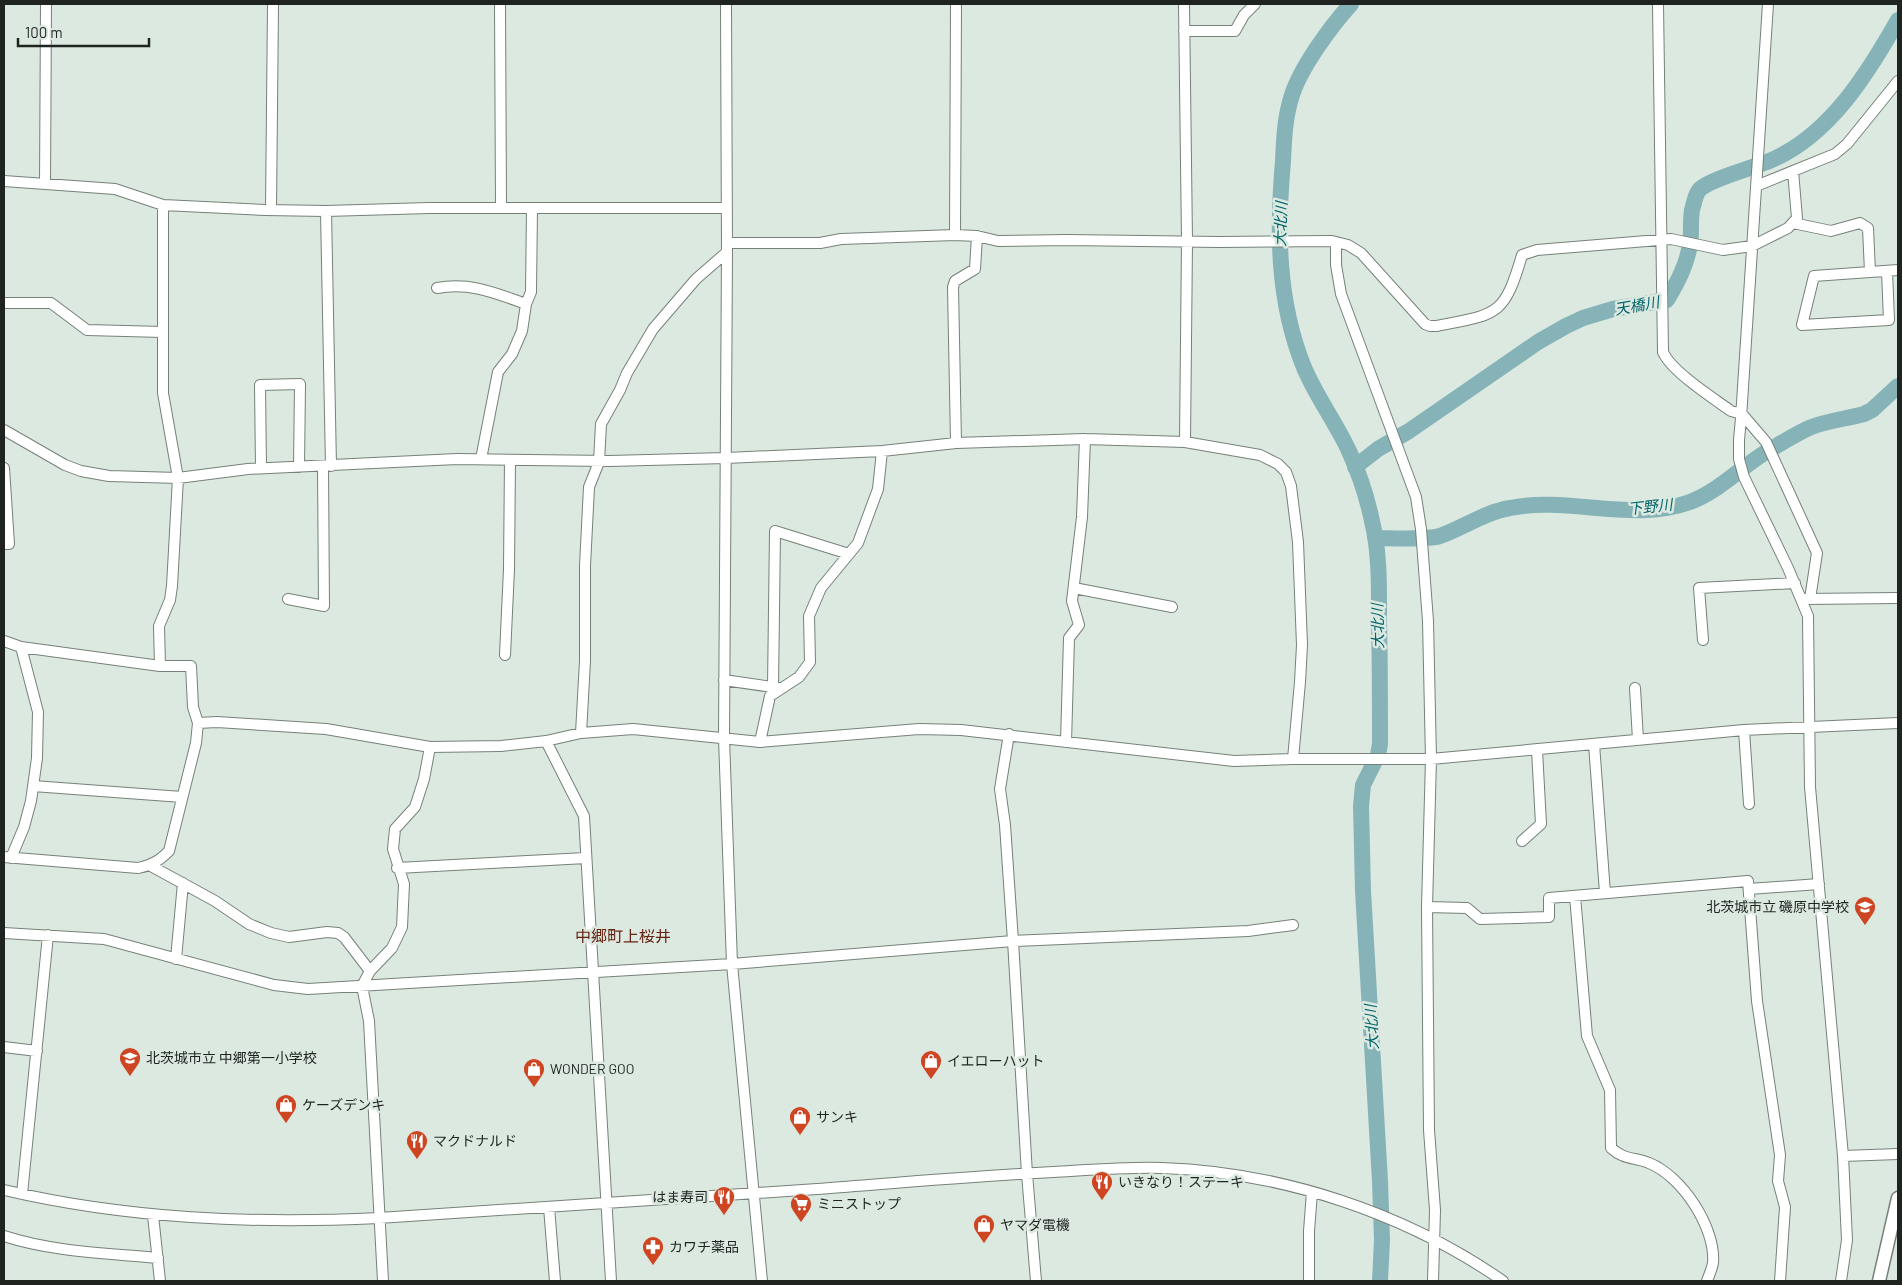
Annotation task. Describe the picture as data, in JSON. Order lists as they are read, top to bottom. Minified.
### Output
{"districts":["中郷町上桜井"],"water":["大北川","天橋川","下野川"],"places":{"school or university":["北茨城市立 磯原中学校","北茨城市立 中郷第一小学校"],"shop":["イエローハット","WONDER GOO","ケーズデンキ","サンキ","ヤマダ電機"],"restaurant":["マクドナルド","いきなり！ステーキ","はま寿司"],"supermarket":["ミニストップ"],"pharmacy":["カワチ薬品"]},"scale_bar":"100 m"}
